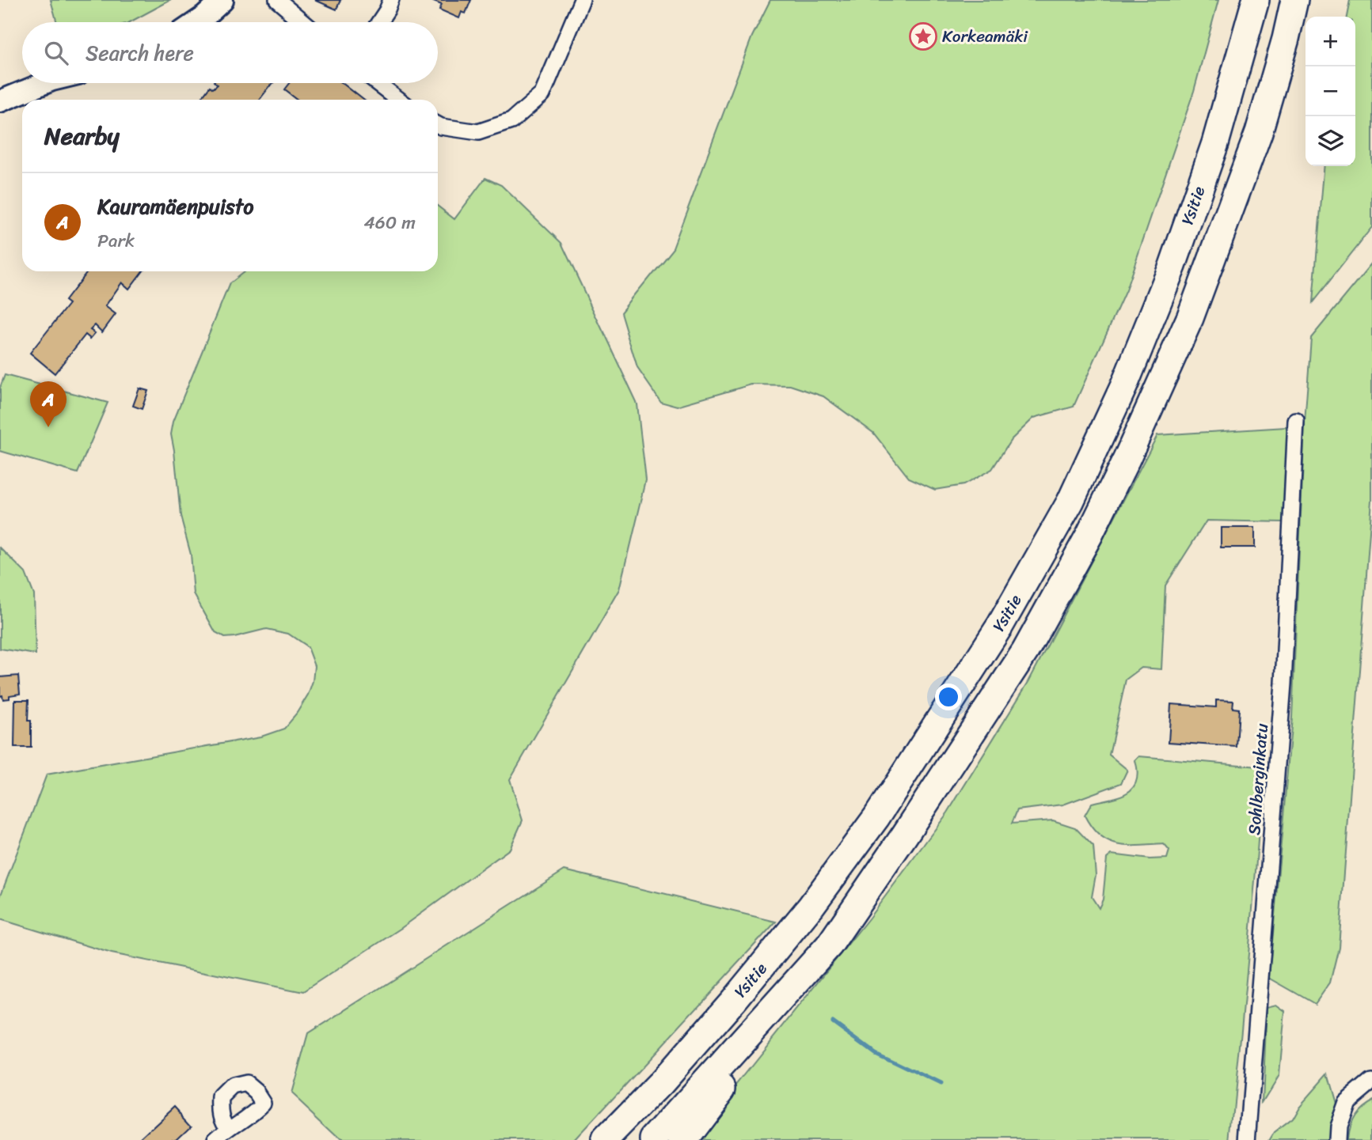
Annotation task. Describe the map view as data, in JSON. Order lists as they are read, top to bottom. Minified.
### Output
{"streets":{"highway":["Ysitie"],"street":["Sohlberginkatu"]},"places":{"place":["Korkeamäki"]},"page":{"map_buttons":["+","−"],"search":"Search here","heading":"Nearby","list":[{"mark":"A","name":"Kauramäenpuisto","note":"Park","value":"460 m"}],"pins":"A"}}
